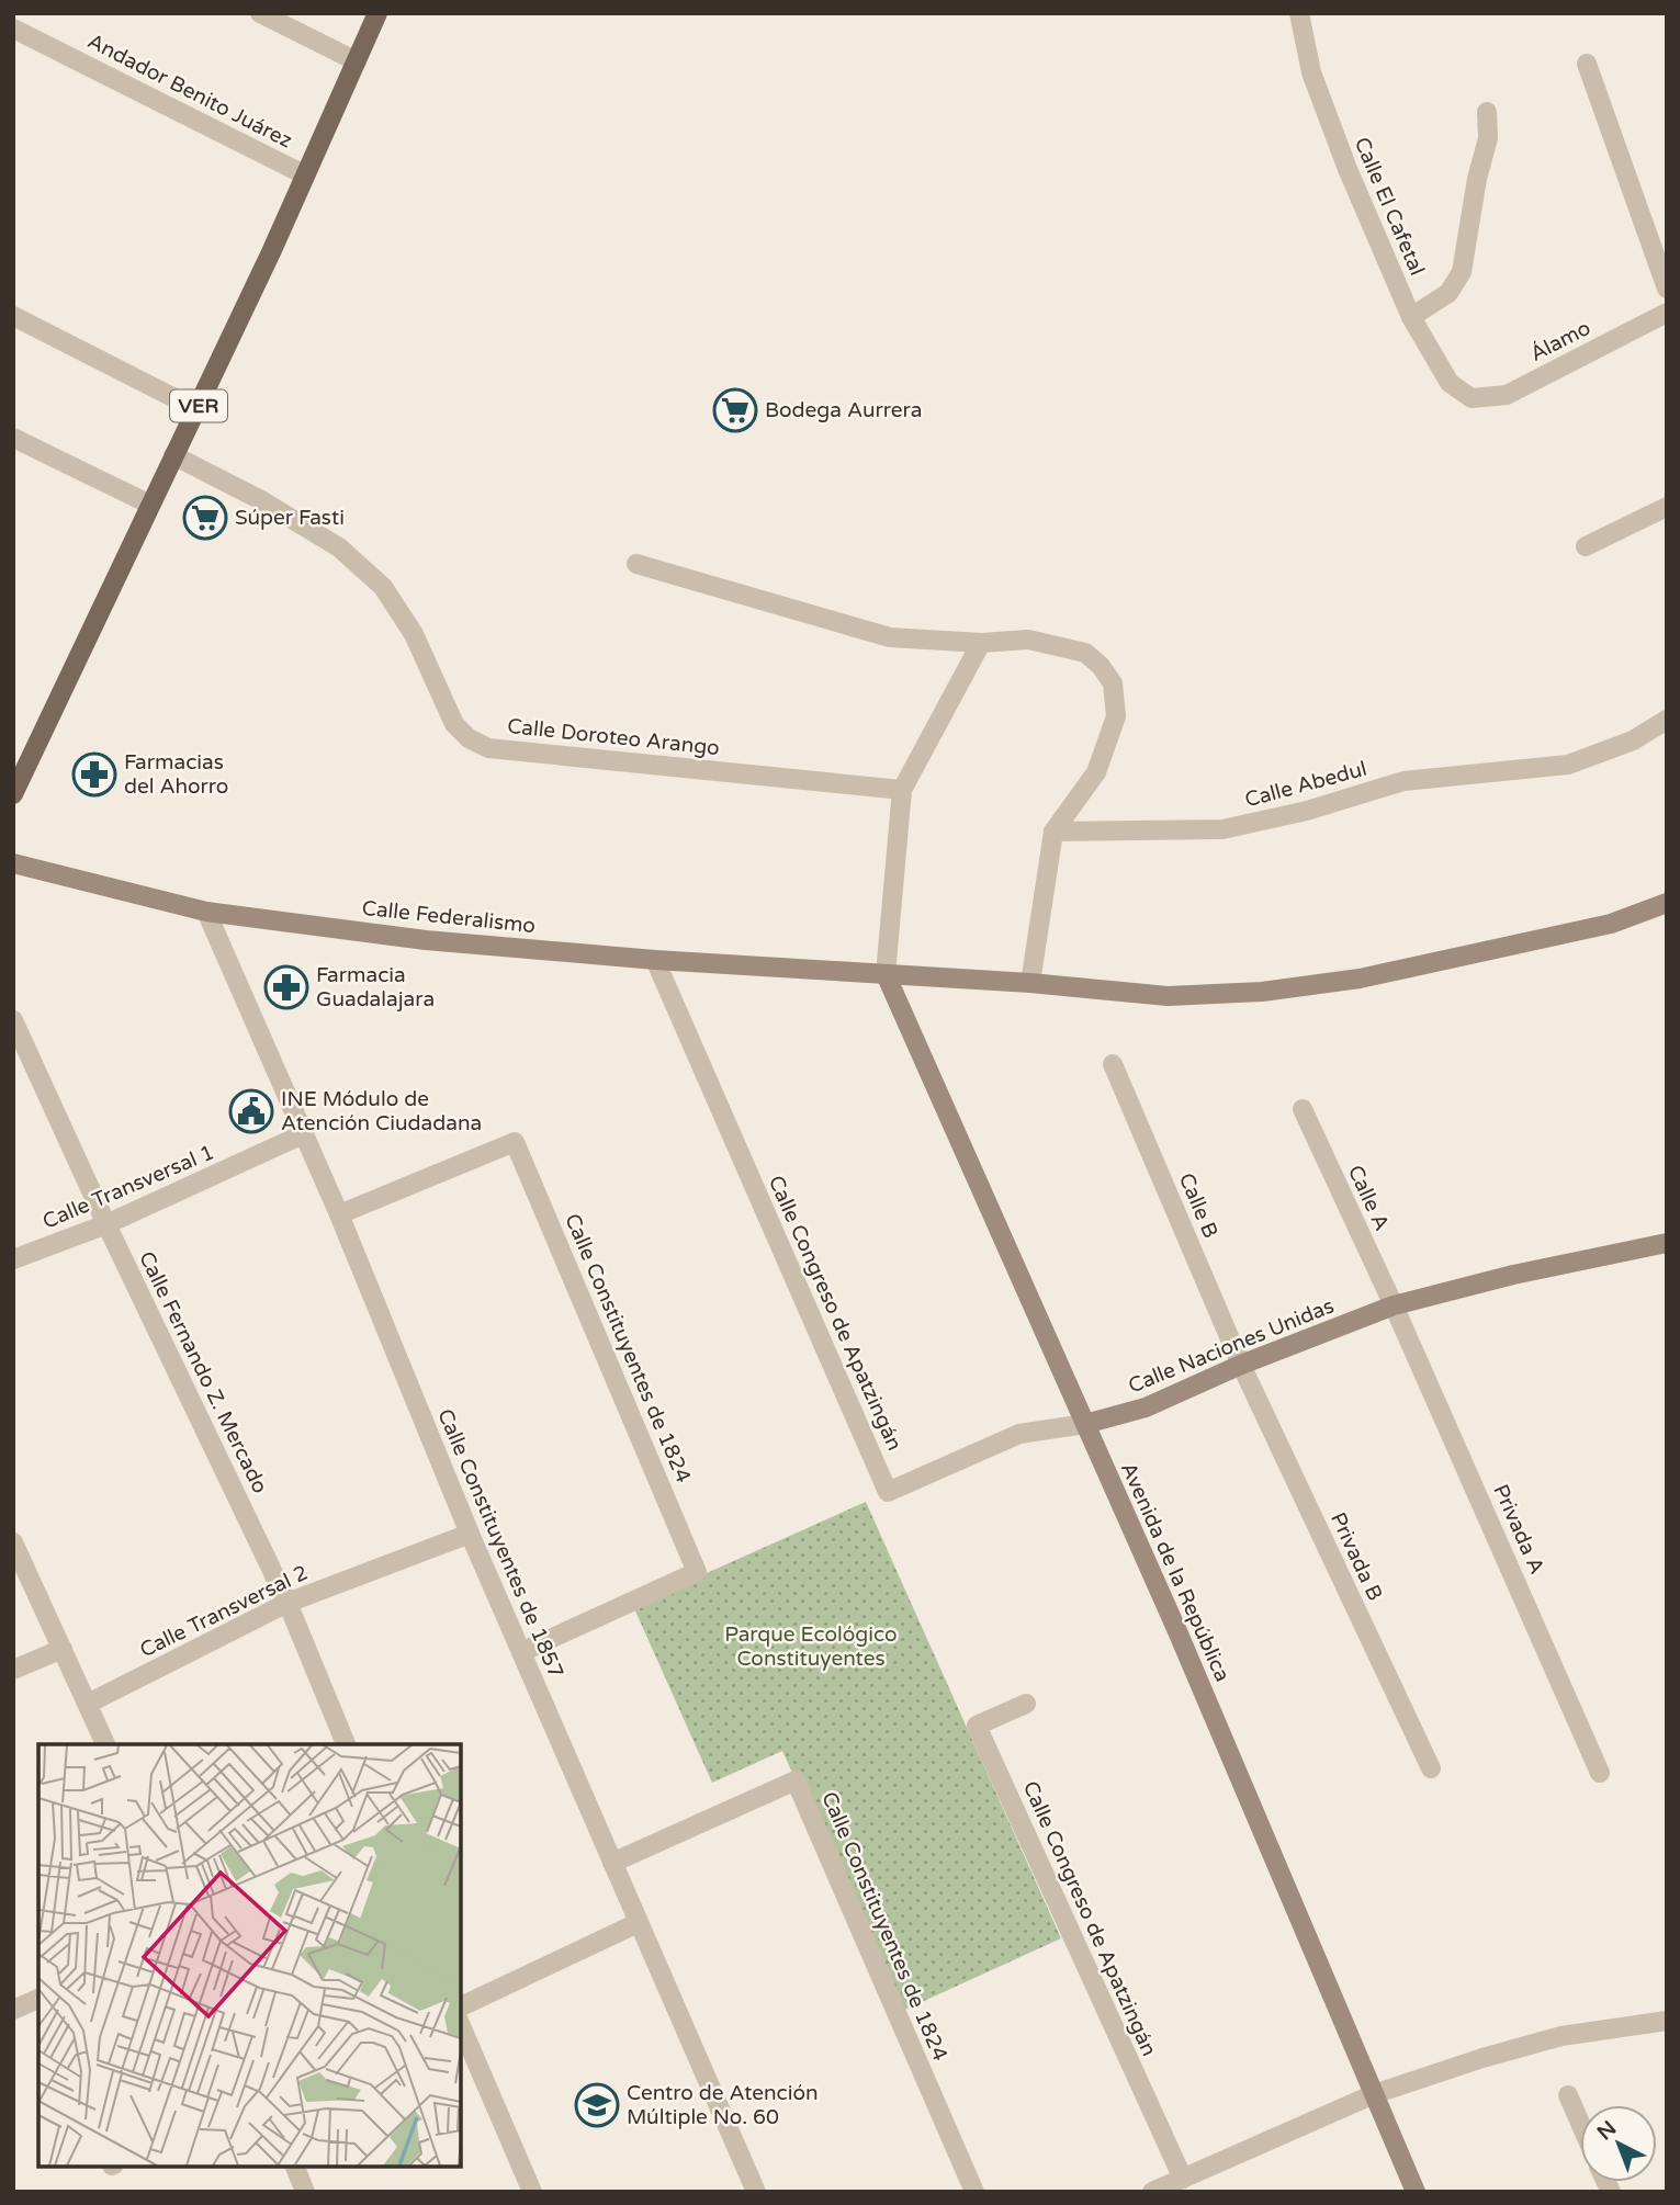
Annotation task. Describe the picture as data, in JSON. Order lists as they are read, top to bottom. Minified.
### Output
{"streets":{"main road":["VER","Calle Federalismo","Calle Naciones Unidas","Avenida de la República"],"street":["Andador Benito Juárez","Calle El Cafetal","Álamo","Calle Doroteo Arango","Calle Abedul","Calle Transversal 1","Calle A","Calle B","Calle Congreso de Apatzingán","Calle Constituyentes de 1824","Calle Fernando Z. Mercado","Privada A","Calle Constituyentes de 1857","Privada B","Calle Transversal 2"]},"crossings":[["Andador Benito Juárez","VER"],["Calle El Cafetal","Álamo"],["VER","Calle Doroteo Arango"],["Calle Federalismo","Calle Congreso de Apatzingán"],["Calle Federalismo","Calle Constituyentes de 1857"],["Calle Federalismo","Avenida de la República"],["Calle Transversal 1","Calle Fernando Z. Mercado"],["Calle Transversal 1","Calle Constituyentes de 1857"],["Calle A","Calle Naciones Unidas"],["Calle A","Privada A"],["Calle B","Calle Naciones Unidas"],["Calle B","Privada B"],["Calle Congreso de Apatzingán","Calle Naciones Unidas"],["Calle Congreso de Apatzingán","Avenida de la República"],["Calle Naciones Unidas","Privada A"],["Calle Naciones Unidas","Privada B"],["Calle Naciones Unidas","Avenida de la República"],["Calle Constituyentes de 1824","Calle Constituyentes de 1857"],["Calle Fernando Z. Mercado","Calle Transversal 2"],["Calle Constituyentes de 1857","Calle Transversal 2"]],"parks":["Parque Ecológico Constituyentes"],"places":{"supermarket":["Bodega Aurrera","Súper Fasti"],"pharmacy":["Farmacias del Ahorro","Farmacia Guadalajara"],"public building":["INE Módulo de Atención Ciudadana"],"school or university":["Centro de Atención Múltiple No. 60"]},"north":"top left"}
